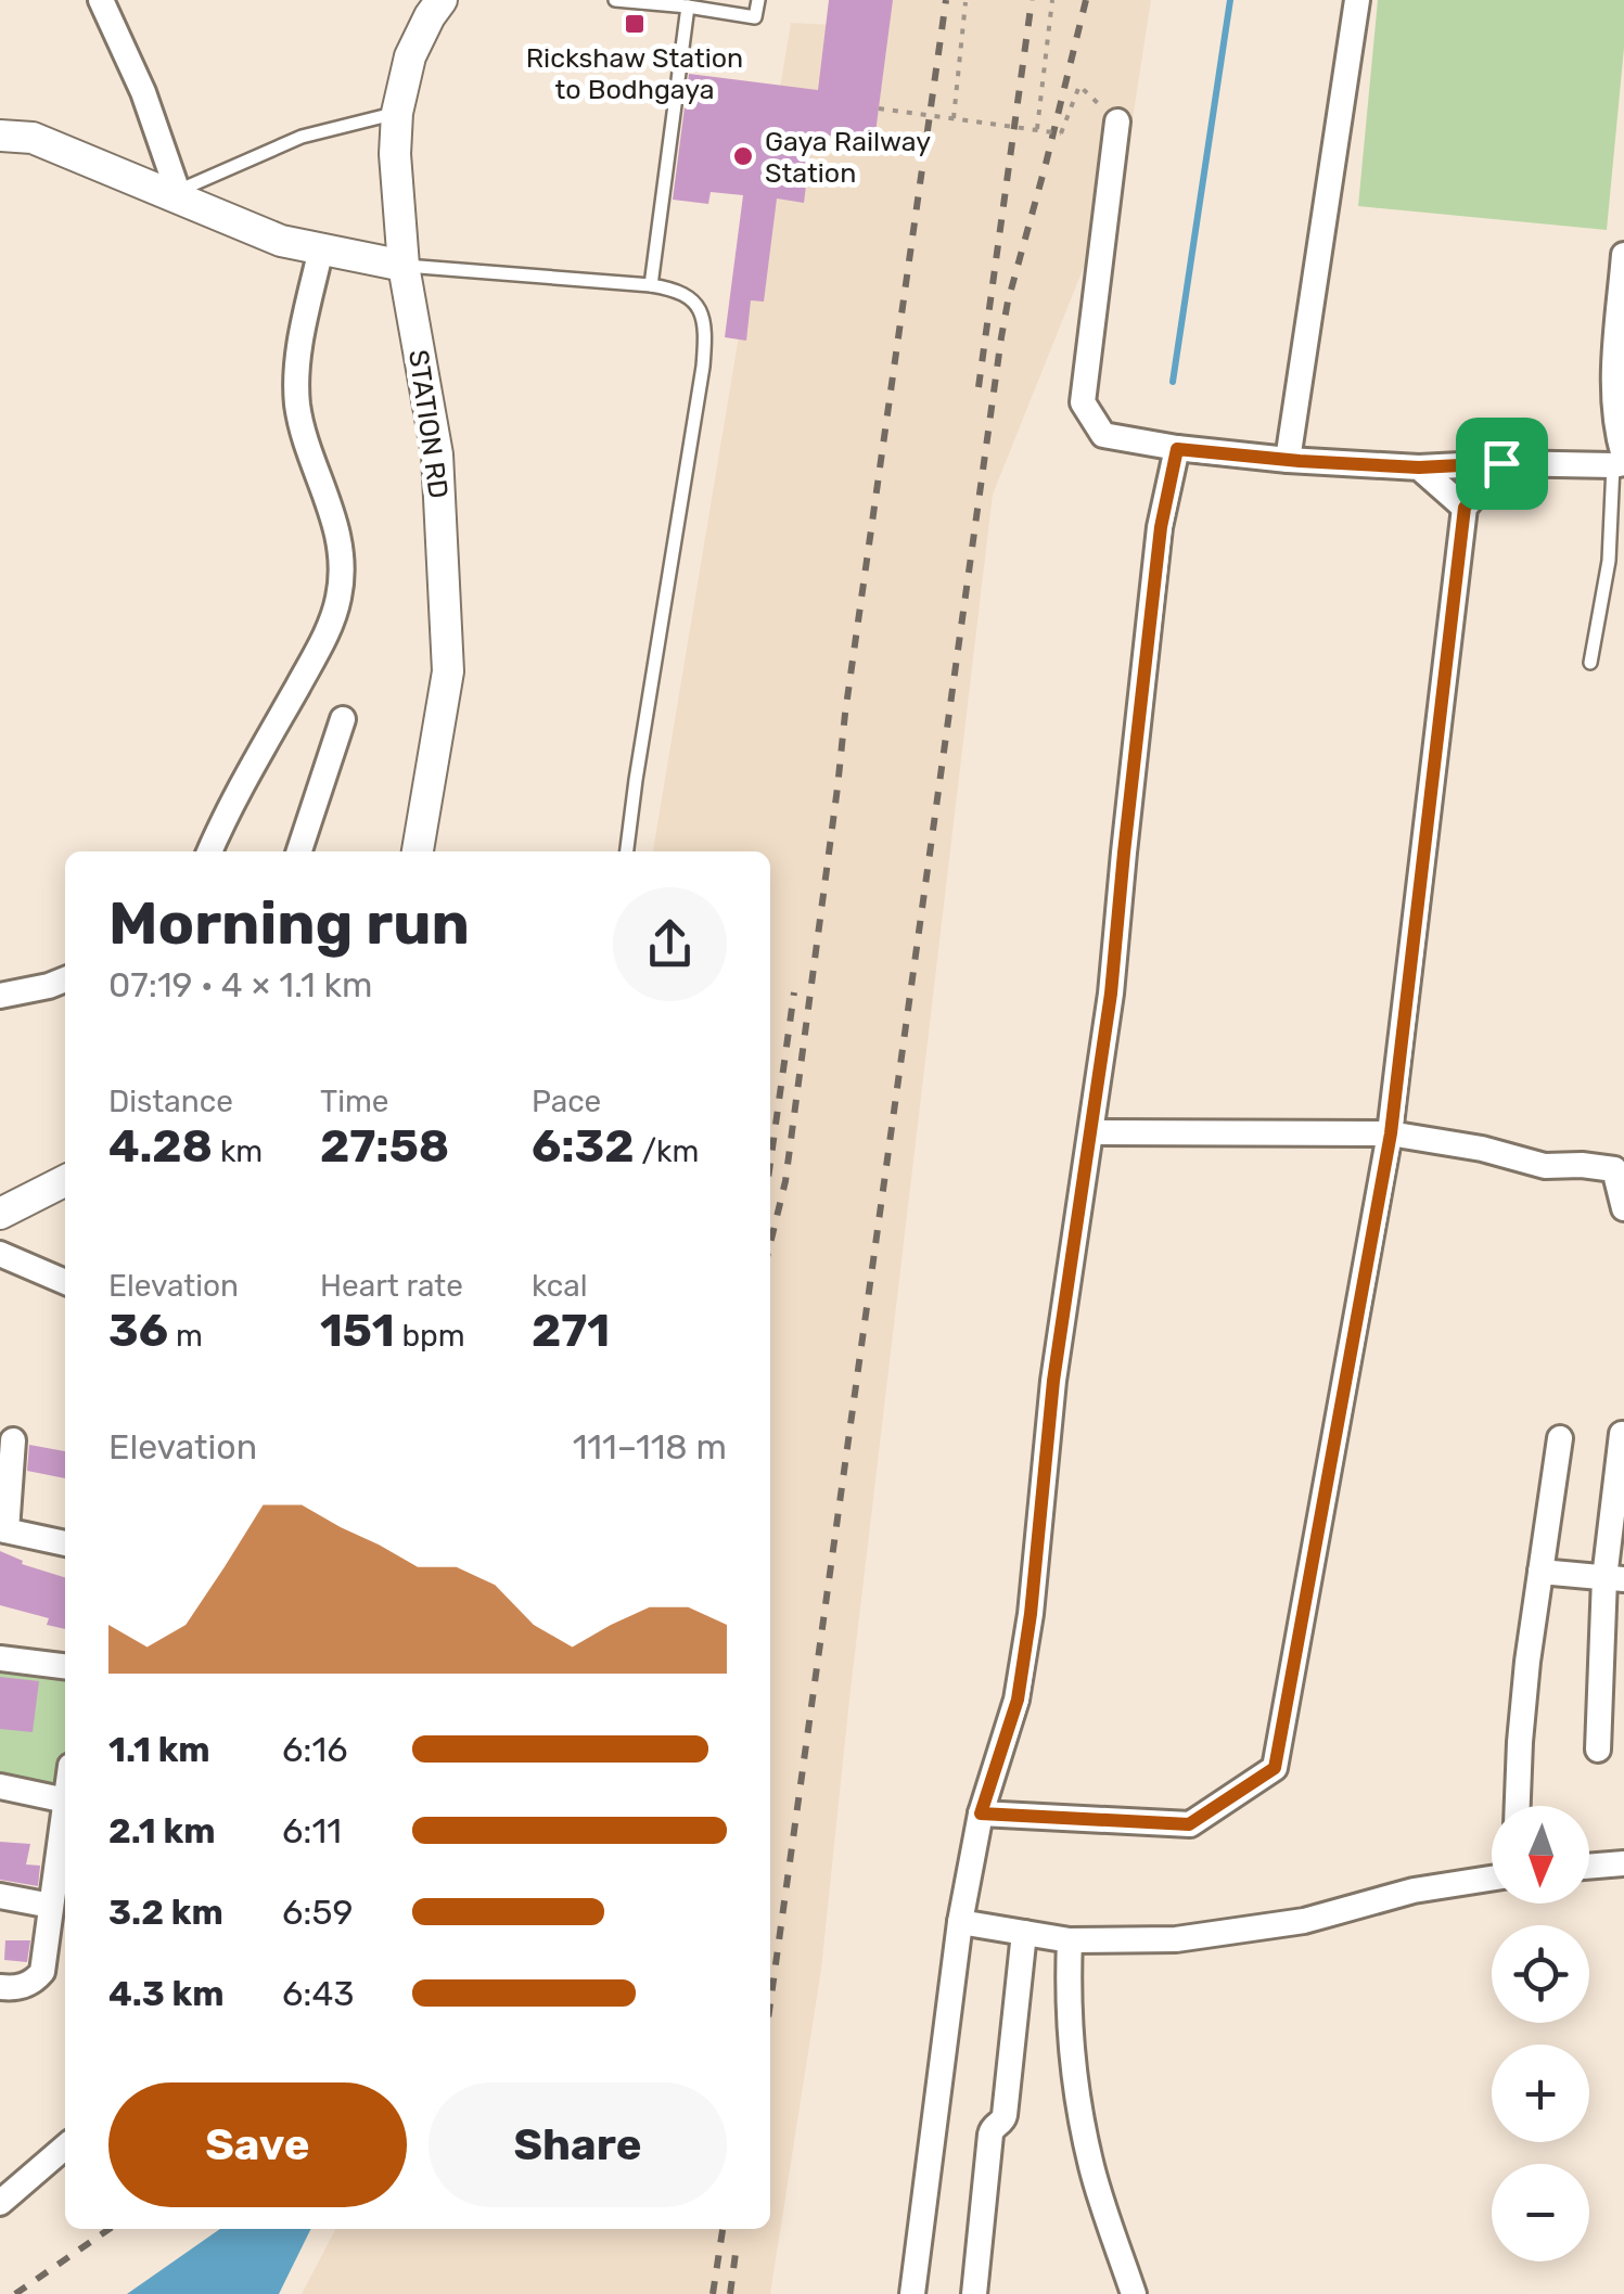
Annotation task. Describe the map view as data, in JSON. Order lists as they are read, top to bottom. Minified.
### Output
{"streets":{"street":["STATION RD"]},"places":{"transit":["Rickshaw Station to Bodhgaya"],"other":["Gaya Railway Station"]},"north":"bottom","page":{"heading":["Morning run","07:19 · 4 × 1.1 km"],"stats":[["Distance","4.28 km"],["Time","27:58"],["Pace","6:32 /km"],["Elevation","36 m"],["Heart rate","151 bpm"],["kcal","271"]],"chart":["Elevation","111–118 m"],"list":[{"name":"1.1 km","note":"6:16"},{"name":"2.1 km","note":"6:11"},{"name":"3.2 km","note":"6:59"},{"name":"4.3 km","note":"6:43"}],"map_buttons":["+","−"],"buttons":["Save","Share"]}}
